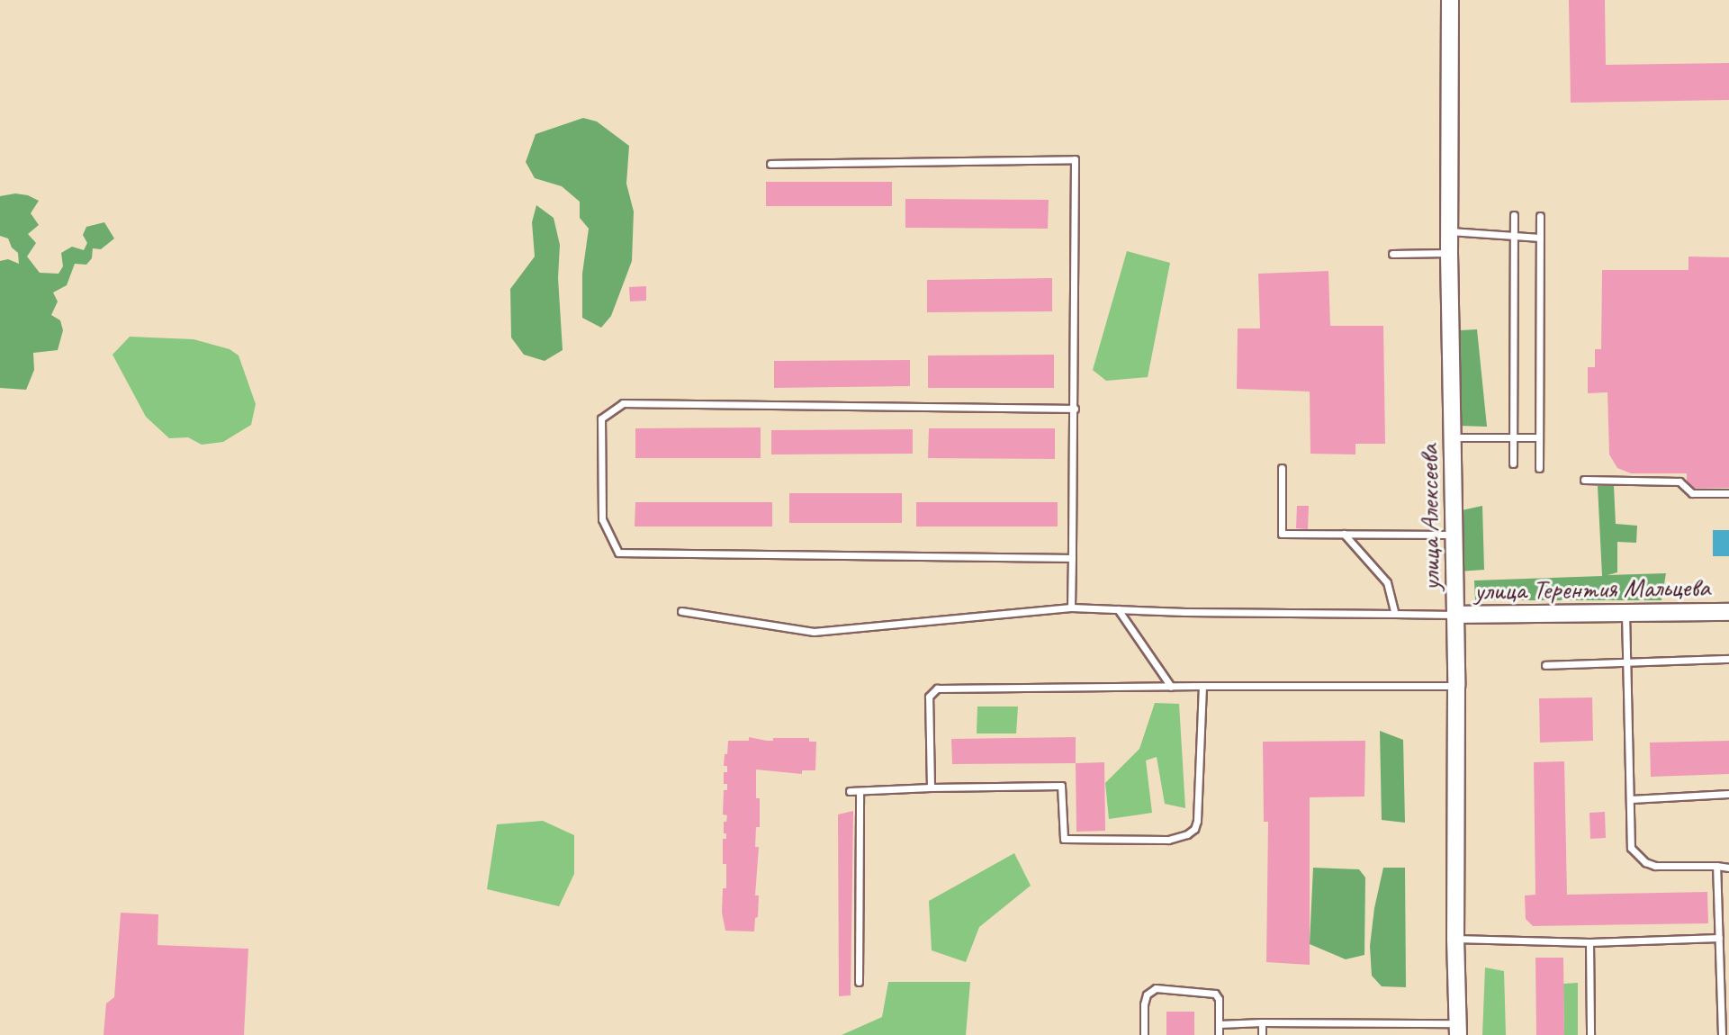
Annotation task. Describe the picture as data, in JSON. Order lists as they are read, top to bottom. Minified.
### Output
{"streets":{"street":["улица Алексеева","улица Терентия Мальцева"]},"crossings":[["улица Алексеева","улица Терентия Мальцева"]]}
